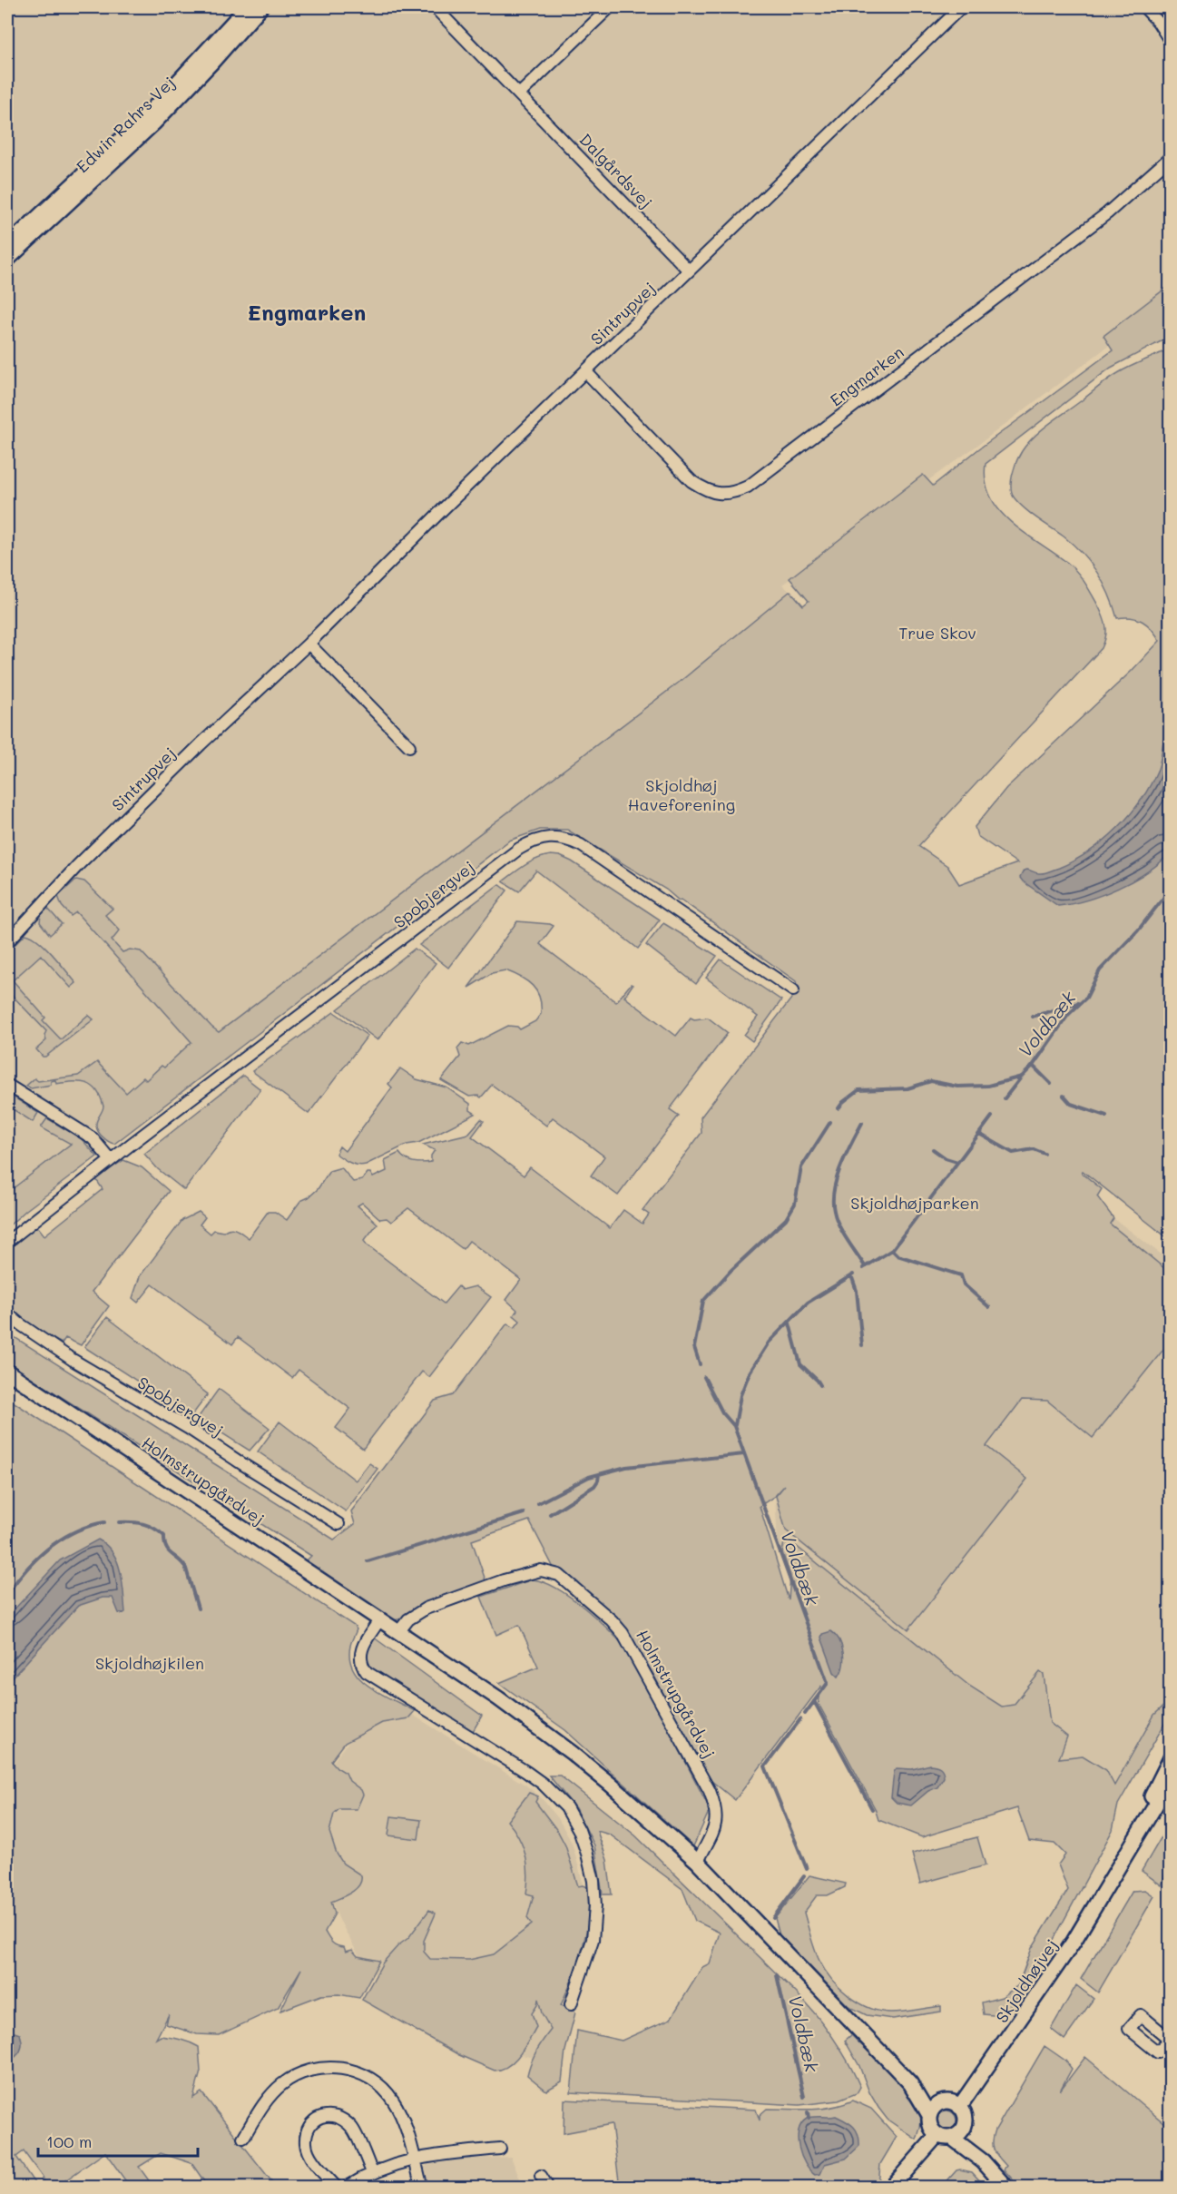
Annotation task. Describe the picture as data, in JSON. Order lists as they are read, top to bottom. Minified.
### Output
{"streets":{"street":["Edwin Rahrs Vej","Dalgårdsvej","Sintrupvej","Engmarken","Spobjergvej","Holmstrupgårdvej","Skjoldhøjvej"]},"crossings":[["Dalgårdsvej","Sintrupvej"],["Sintrupvej","Engmarken"],["Holmstrupgårdvej","Skjoldhøjvej"]],"districts":["Engmarken"],"water":["Voldbæk"],"parks":["True Skov","Skjoldhøj Haveforening","Skjoldhøjparken","Skjoldhøjkilen"],"scale_bar":"100 m"}
